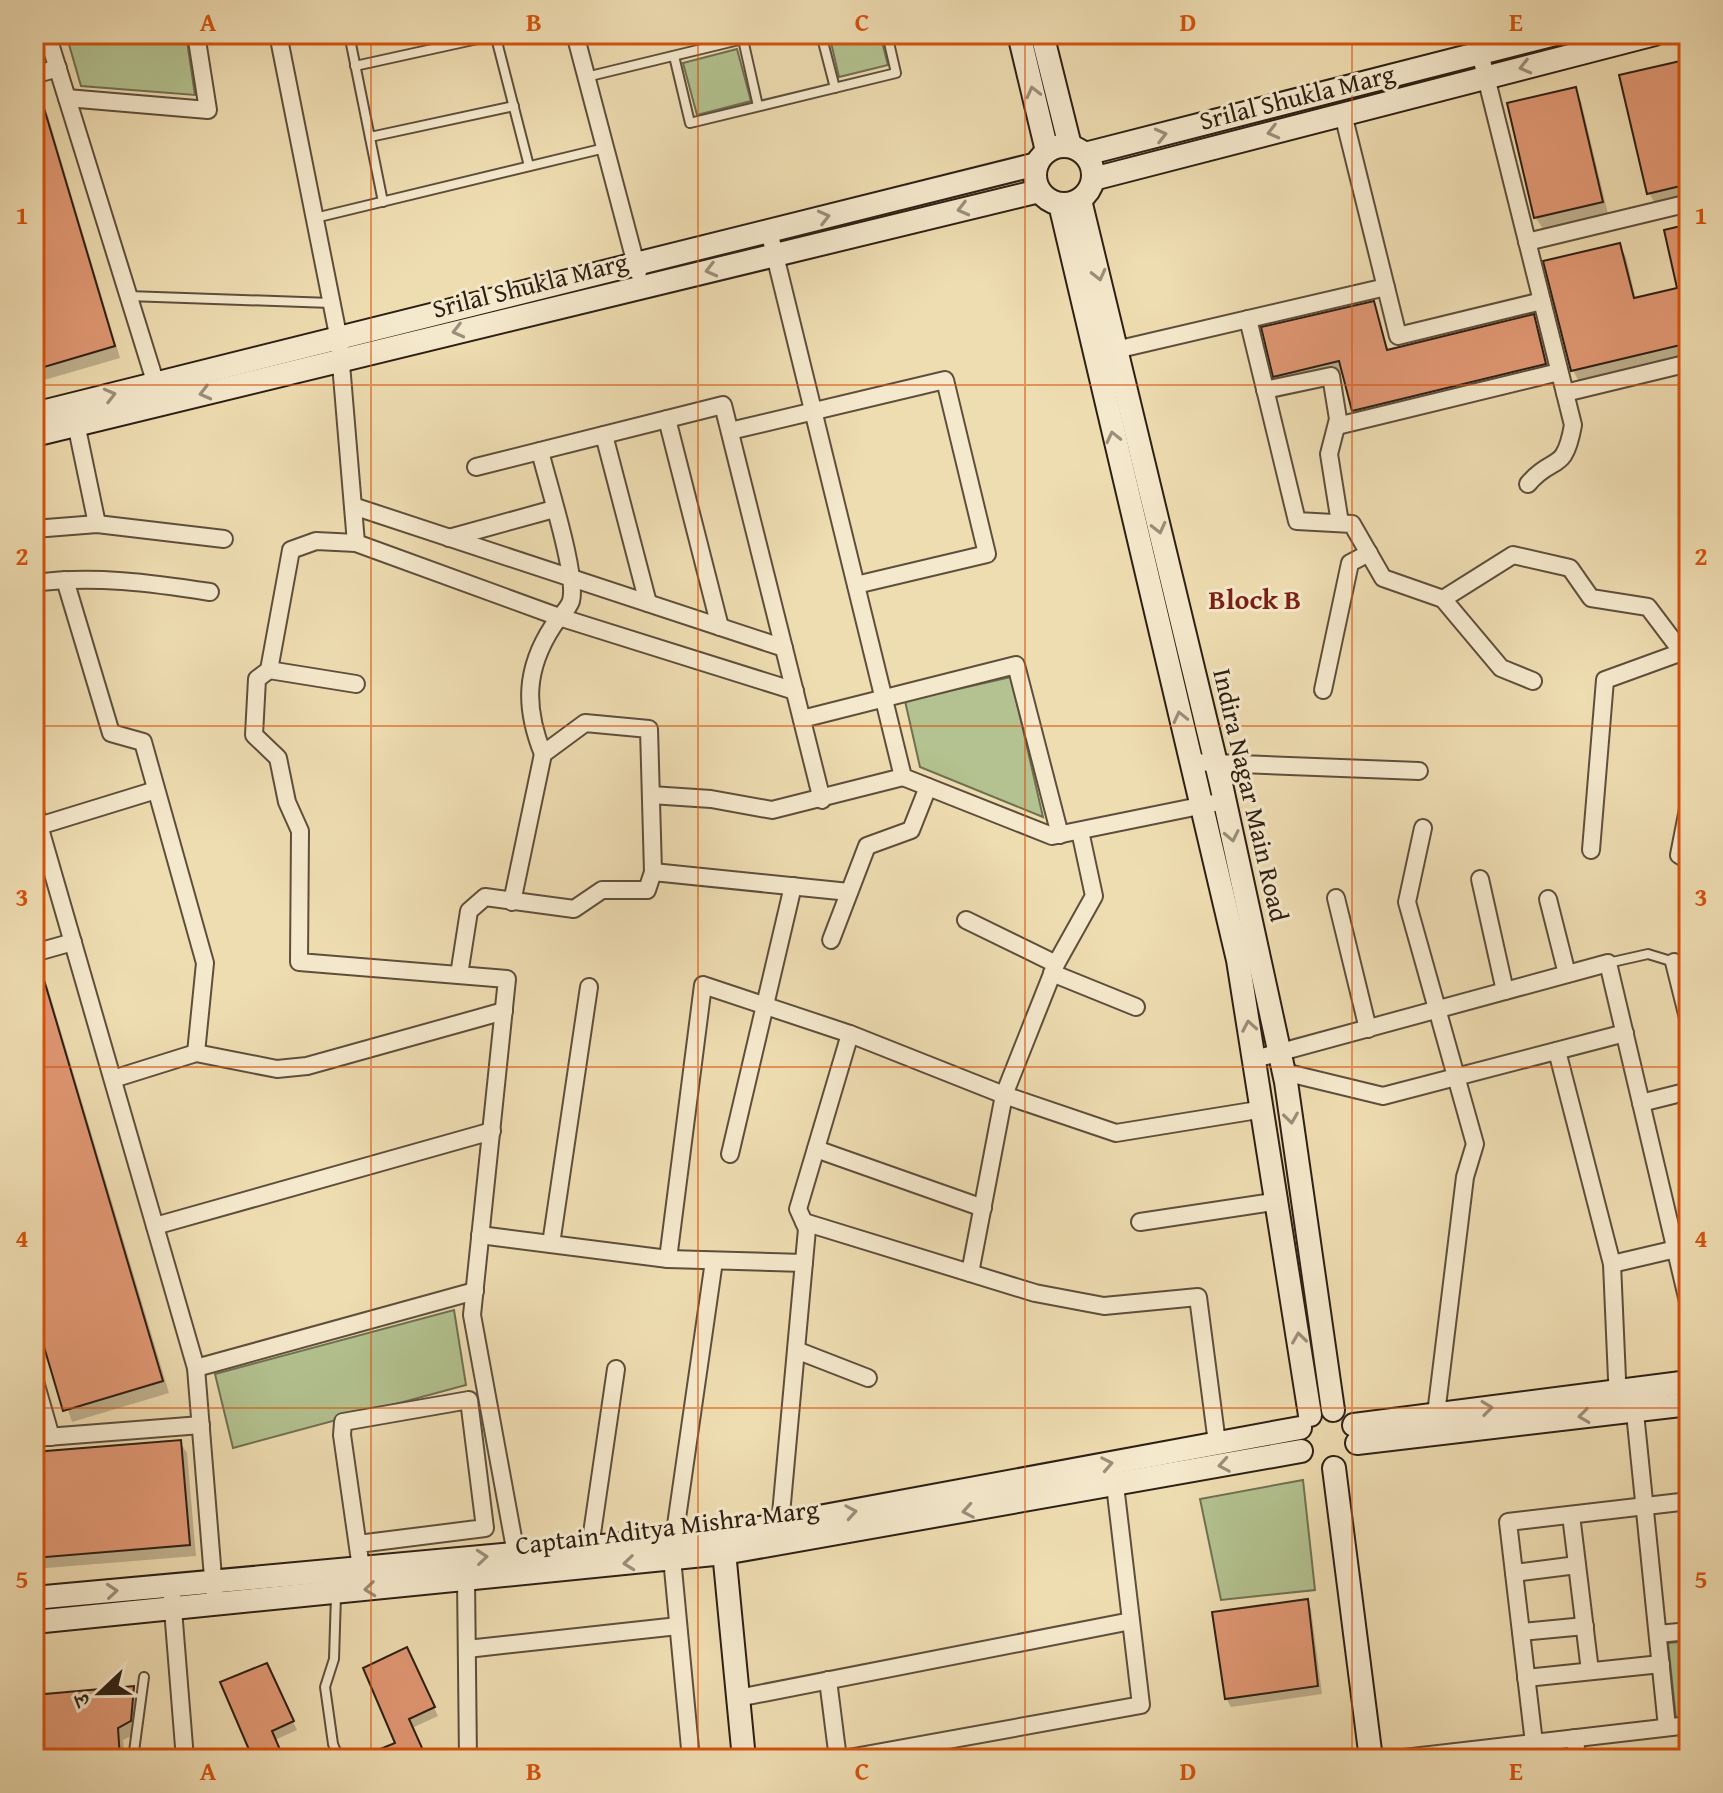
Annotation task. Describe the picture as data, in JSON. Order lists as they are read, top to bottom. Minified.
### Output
{"streets":{"street":["Srilal Shukla Marg","Indira Nagar Main Road","Captain Aditya Mishra Marg"]},"crossings":[["Srilal Shukla Marg","Indira Nagar Main Road"],["Indira Nagar Main Road","Captain Aditya Mishra Marg"]],"districts":["Block B"],"north":"left","grid":{"columns":["A","B","C","D","E"],"rows":["1","2","3","4","5"]}}
